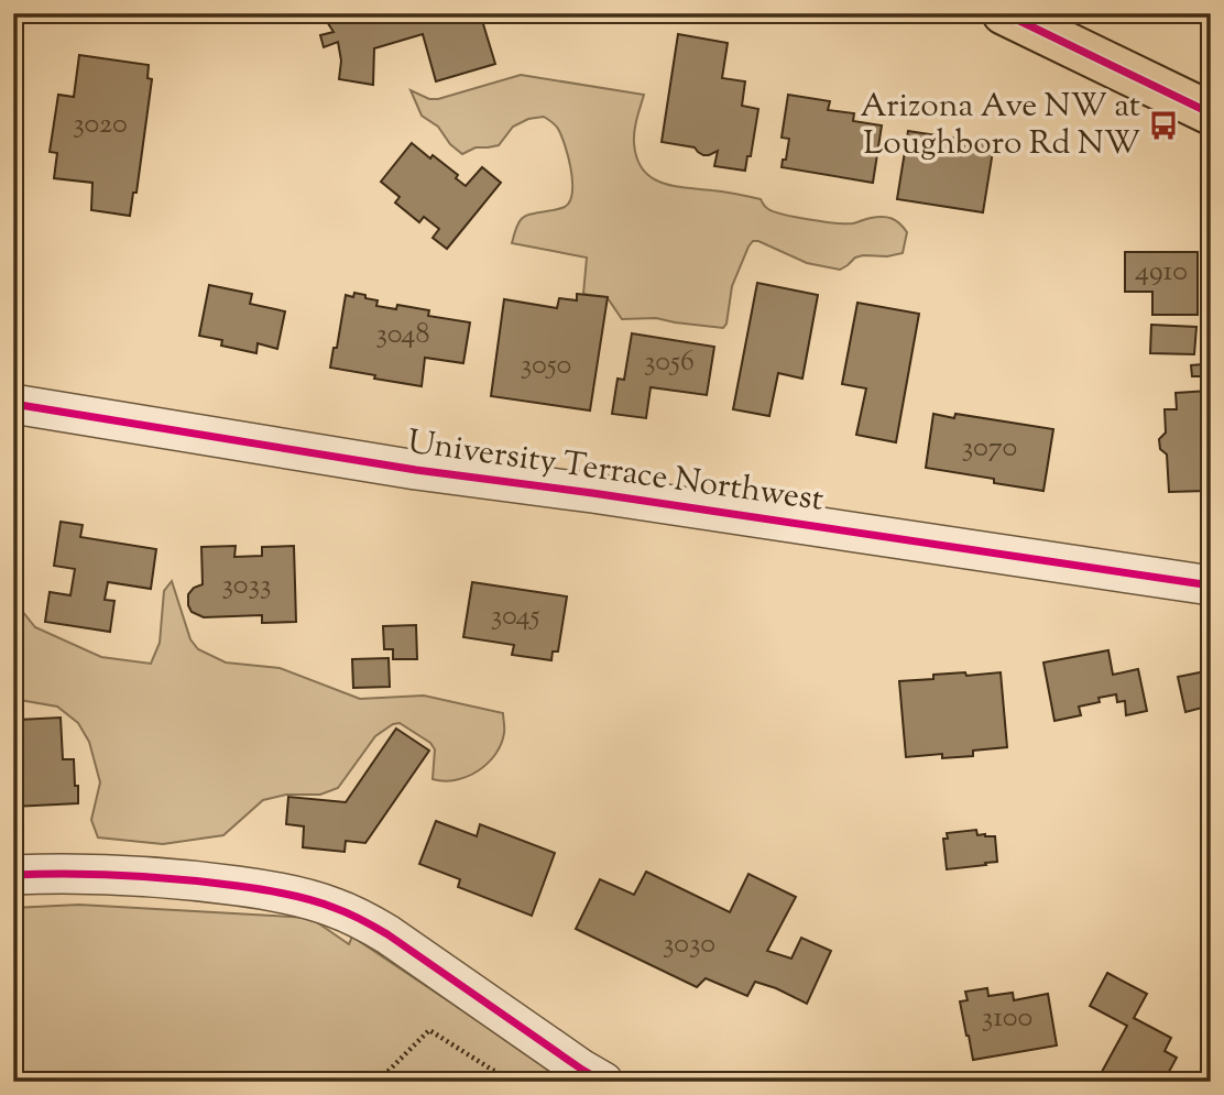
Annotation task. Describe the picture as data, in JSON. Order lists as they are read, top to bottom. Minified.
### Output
{"streets":{"street":["University Terrace Northwest"]},"places":{"bus stop":["Arizona Ave NW at Loughboro Rd NW"]},"house_numbers":["3020","4910","3048","3056","3050","3070","3033","3045","3030","3100"]}
